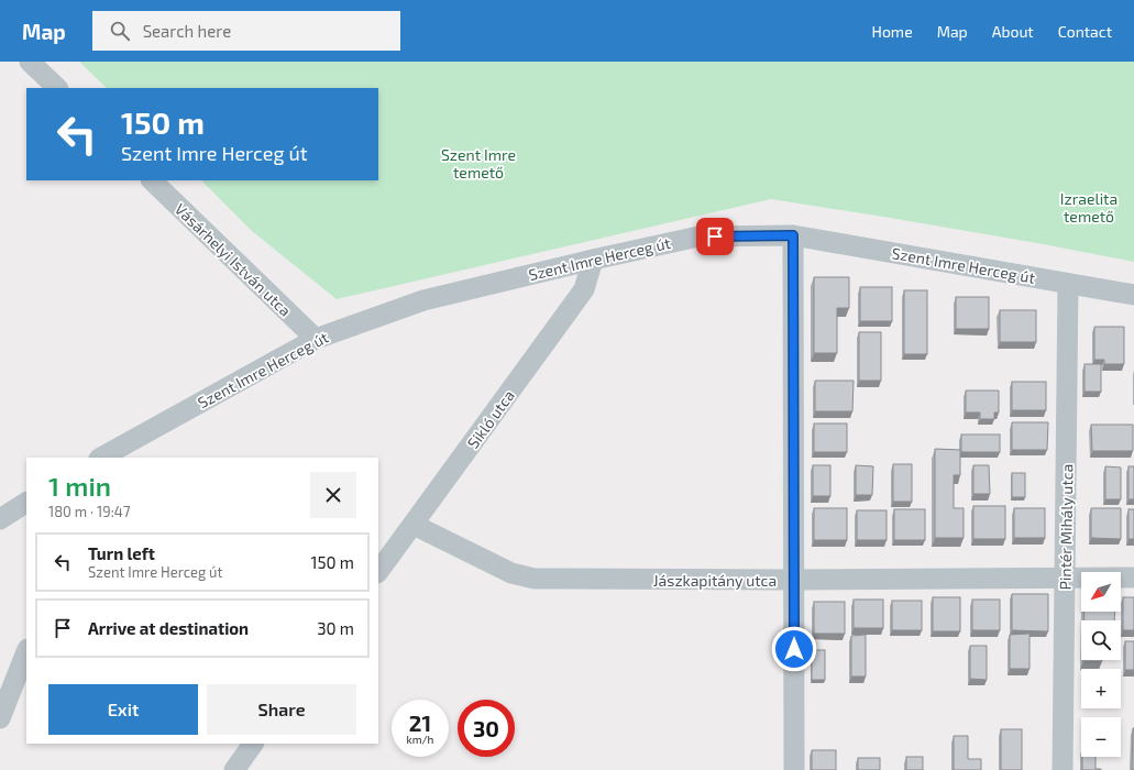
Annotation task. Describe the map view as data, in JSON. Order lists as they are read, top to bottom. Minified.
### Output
{"streets":{"street":["Szent Imre Herceg út","Vásárhelyi István utca","Sikló utca","Pintér Mihály utca","Jászkapitány utca"]},"crossings":[["Szent Imre Herceg út","Vásárhelyi István utca"],["Szent Imre Herceg út","Sikló utca"],["Szent Imre Herceg út","Pintér Mihály utca"],["Sikló utca","Jászkapitány utca"],["Pintér Mihály utca","Jászkapitány utca"]],"parks":["Szent Imre temető","Izraelita temető"],"north":"bottom left","page":{"header":"Map","search":"Search here","nav":["Home","Map","About","Contact"],"turn":["150 m","Szent Imre Herceg út"],"heading":["1 min","180 m · 19:47"],"list":[{"name":"Turn left","note":"Szent Imre Herceg út","value":"150 m"},{"name":"Arrive at destination","value":"30 m"}],"map_buttons":["+","−"],"buttons":["Exit","Share"],"speed":"21 km/h","limit":"30"}}
